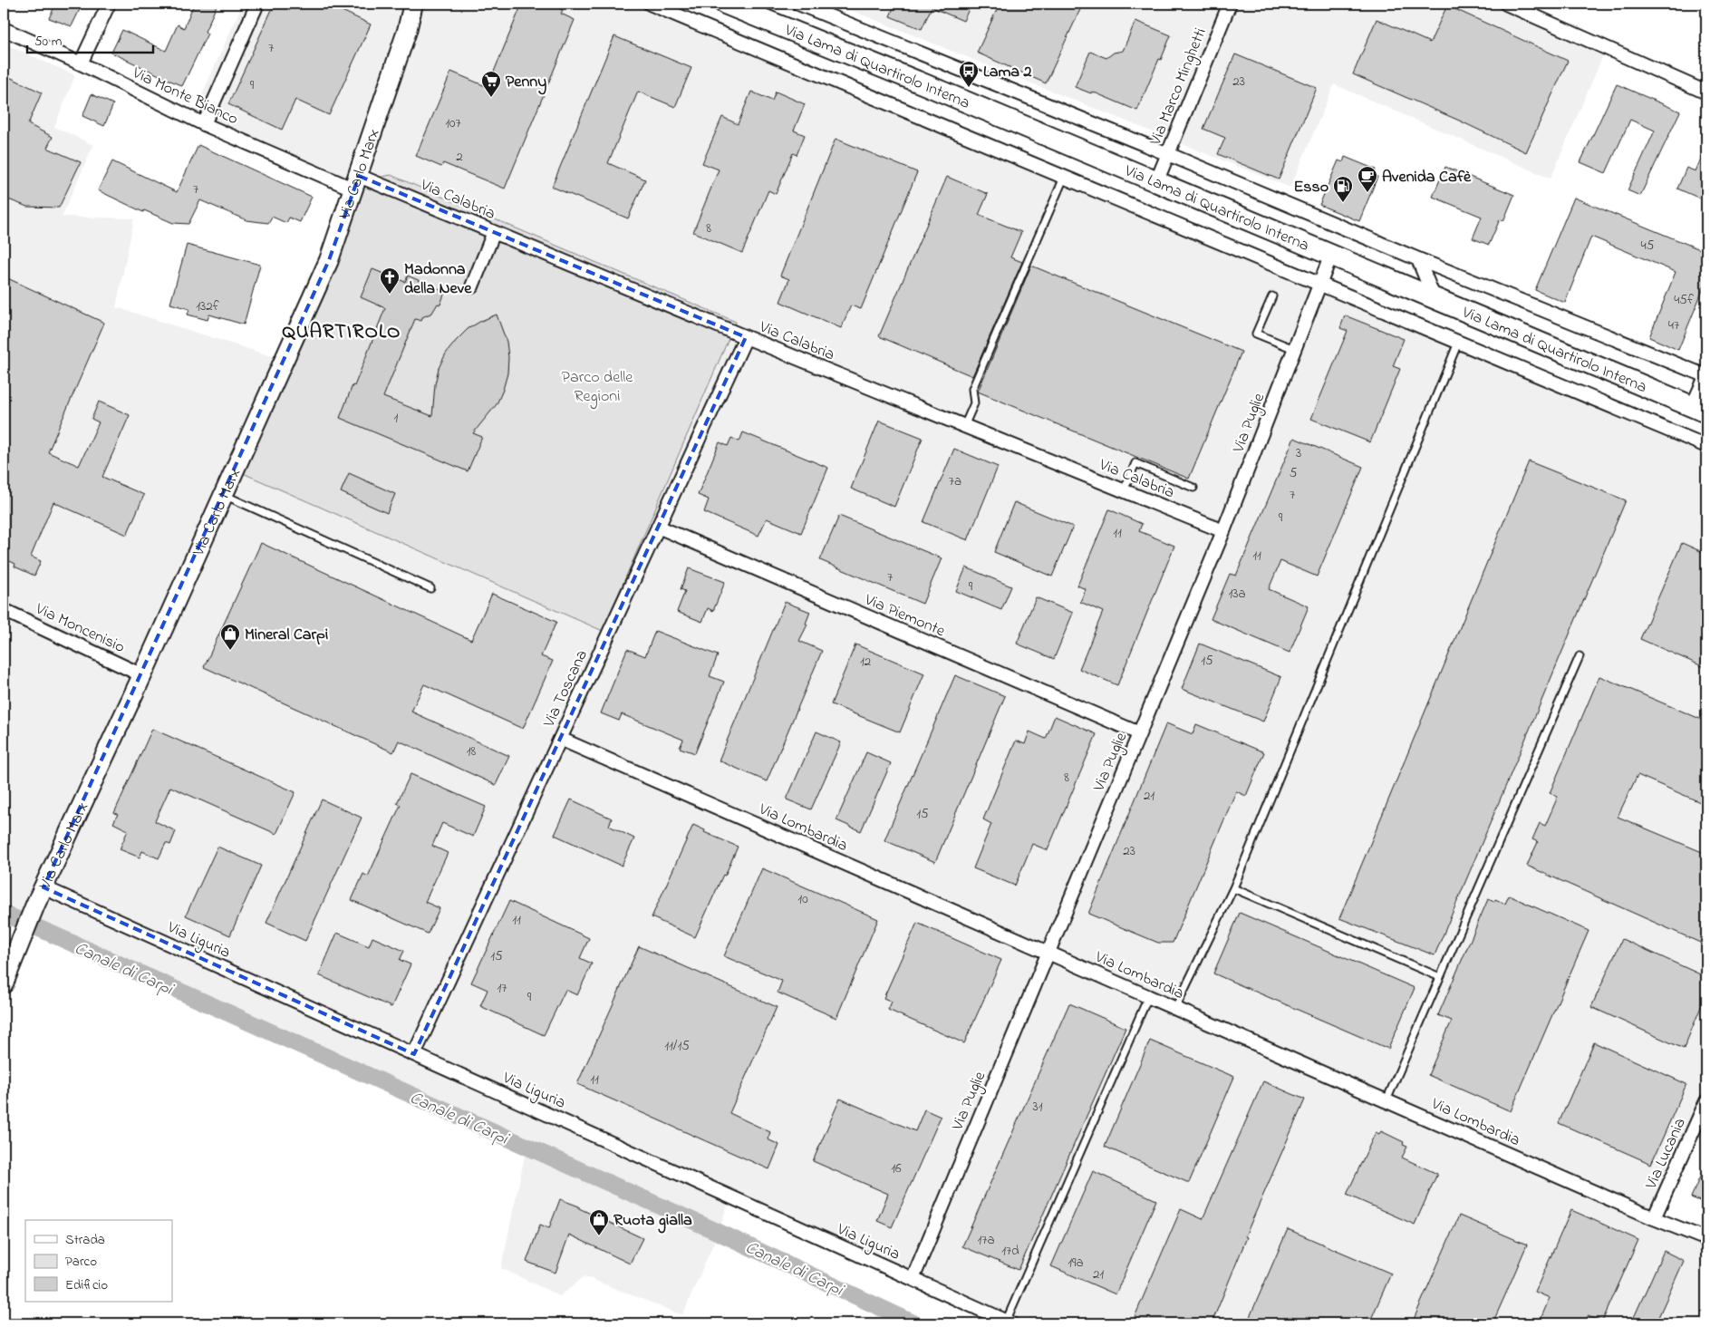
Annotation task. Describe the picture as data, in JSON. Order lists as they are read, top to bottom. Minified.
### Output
{"streets":{"main road":["Via Lama di Quartirolo Interna"],"street":["Via Marco Minghetti","Via Monte Bianco","Via Carlo Marx","Via Calabria","Via Puglie","Via Piemonte","Via Moncenisio","Via Toscana","Via Lombardia","Via Liguria","Via Lucania"]},"crossings":[["Via Lama di Quartirolo Interna","Via Marco Minghetti"],["Via Lama di Quartirolo Interna","Via Puglie"],["Via Monte Bianco","Via Carlo Marx"],["Via Monte Bianco","Via Calabria"],["Via Carlo Marx","Via Calabria"],["Via Carlo Marx","Via Moncenisio"],["Via Carlo Marx","Via Liguria"],["Via Calabria","Via Puglie"],["Via Calabria","Via Toscana"],["Via Puglie","Via Piemonte"],["Via Puglie","Via Lombardia"],["Via Puglie","Via Liguria"],["Via Piemonte","Via Toscana"],["Via Toscana","Via Lombardia"],["Via Toscana","Via Liguria"],["Via Lombardia","Via Lucania"]],"districts":["QUARTIROLO"],"water":["Canale di Carpi"],"parks":["Parco delle Regioni"],"places":{"bus stop":["Lama 2"],"supermarket":["Penny"],"cafe":["Avenida Cafè"],"fuel station":["Esso"],"church":["Madonna della Neve"],"shop":["Mineral Carpi","Ruota gialla"]},"house_numbers":["7","23","9","107","2","7","8","45","45f","132f","47","1","3","5","7a","7","9","11","11","7","9","13a","15","12","18","8","21","15","23","10","11","15","17","9","11/15","11","31","16","17a","17d","19a","21"],"legend":["Strada","Parco","Edificio"],"scale_bar":"50 m"}
